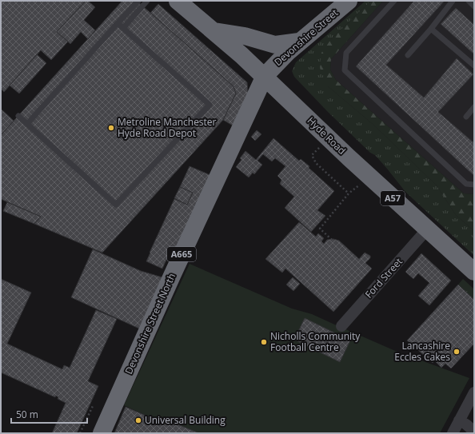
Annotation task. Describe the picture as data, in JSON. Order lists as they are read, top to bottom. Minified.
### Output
{"streets":{"highway":["Devonshire Street","Hyde Road","A57","A665","Devonshire Street North"],"street":["Ford Street"]},"crossings":[["Devonshire Street","Hyde Road"],["Devonshire Street","Devonshire Street North"],["Hyde Road","Ford Street"],["Hyde Road","Devonshire Street North"]],"places":["Metroline Manchester Hyde Road Depot","Nicholls Community Football Centre","Lancashire Eccles Cakes","Universal Building"],"scale_bar":"50 m"}
